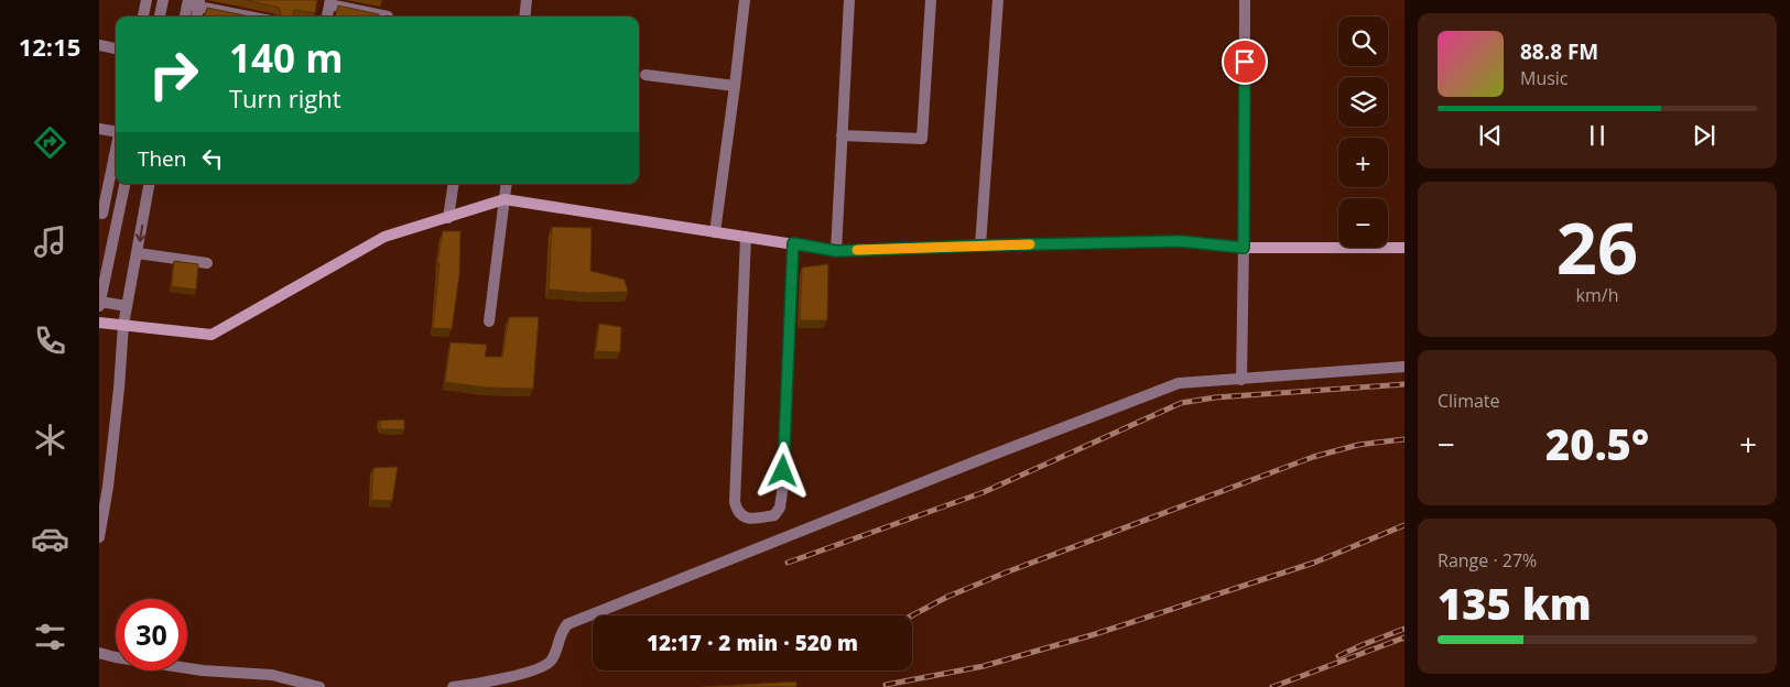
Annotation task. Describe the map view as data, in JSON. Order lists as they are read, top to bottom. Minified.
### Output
{"page":{"tabs":"12:15","map_buttons":["+","−"],"turn":["140 m","Turn right"],"song":["88.8 FM","Music"],"then":"Then","tile":[["26","km/h"],"Climate",["Range · 27%","135 km"]],"heat":["−","20.5°","+"],"limit":"30","trip":"12:17 · 2 min · 520 m"}}
